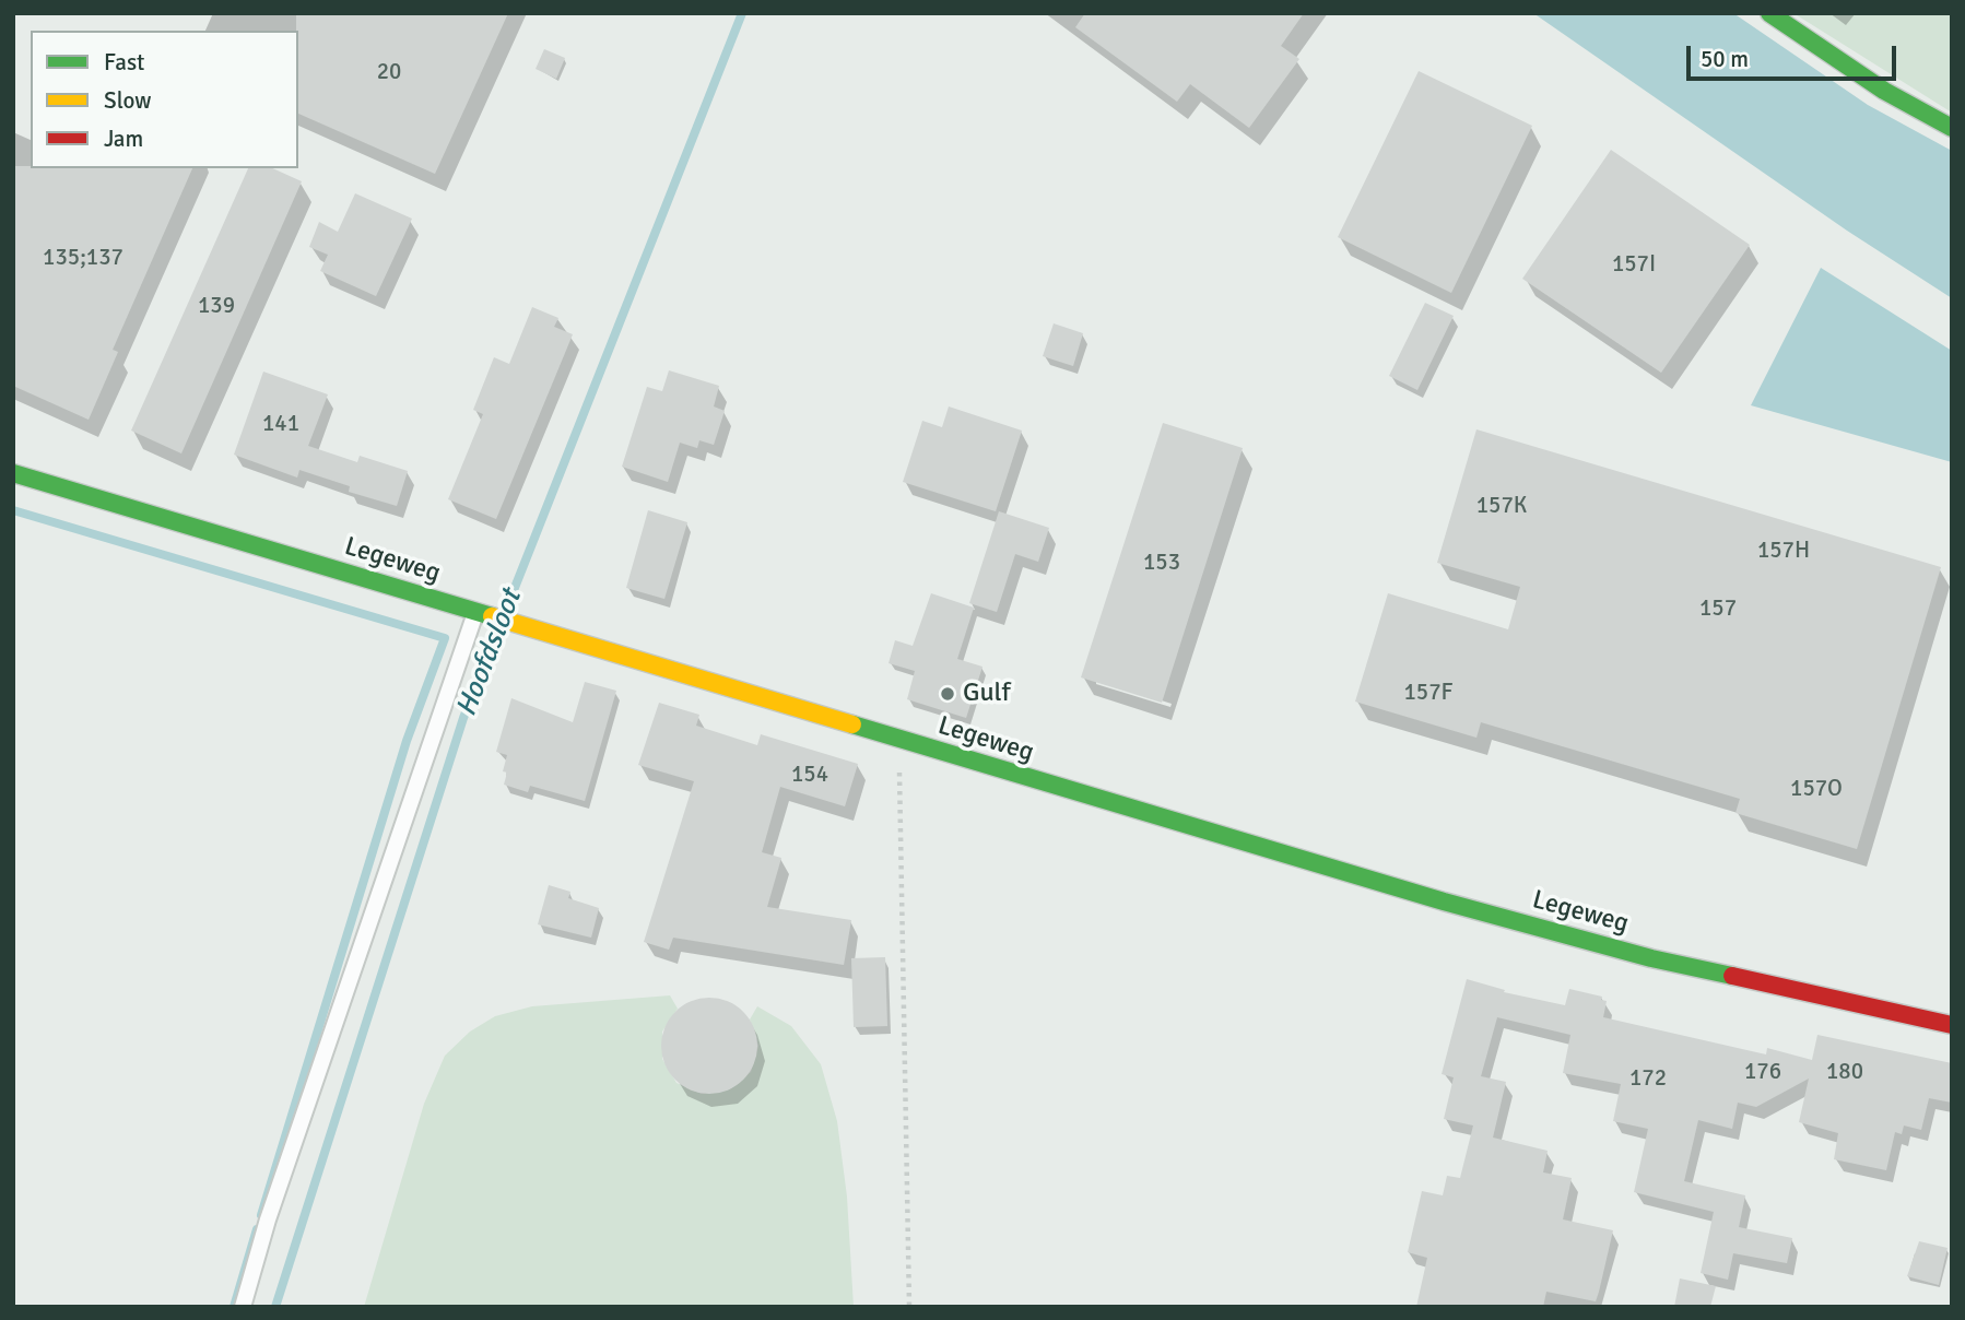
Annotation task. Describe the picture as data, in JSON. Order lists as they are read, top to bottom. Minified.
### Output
{"streets":{"street":["Legeweg"]},"water":["Hoofdsloot"],"places":["Gulf"],"house_numbers":["20","135;137","157I","139","141","157K","157H","153","157","157F","154","157O","176","180","172"],"legend":["Fast","Slow","Jam"],"scale_bar":"50 m"}
